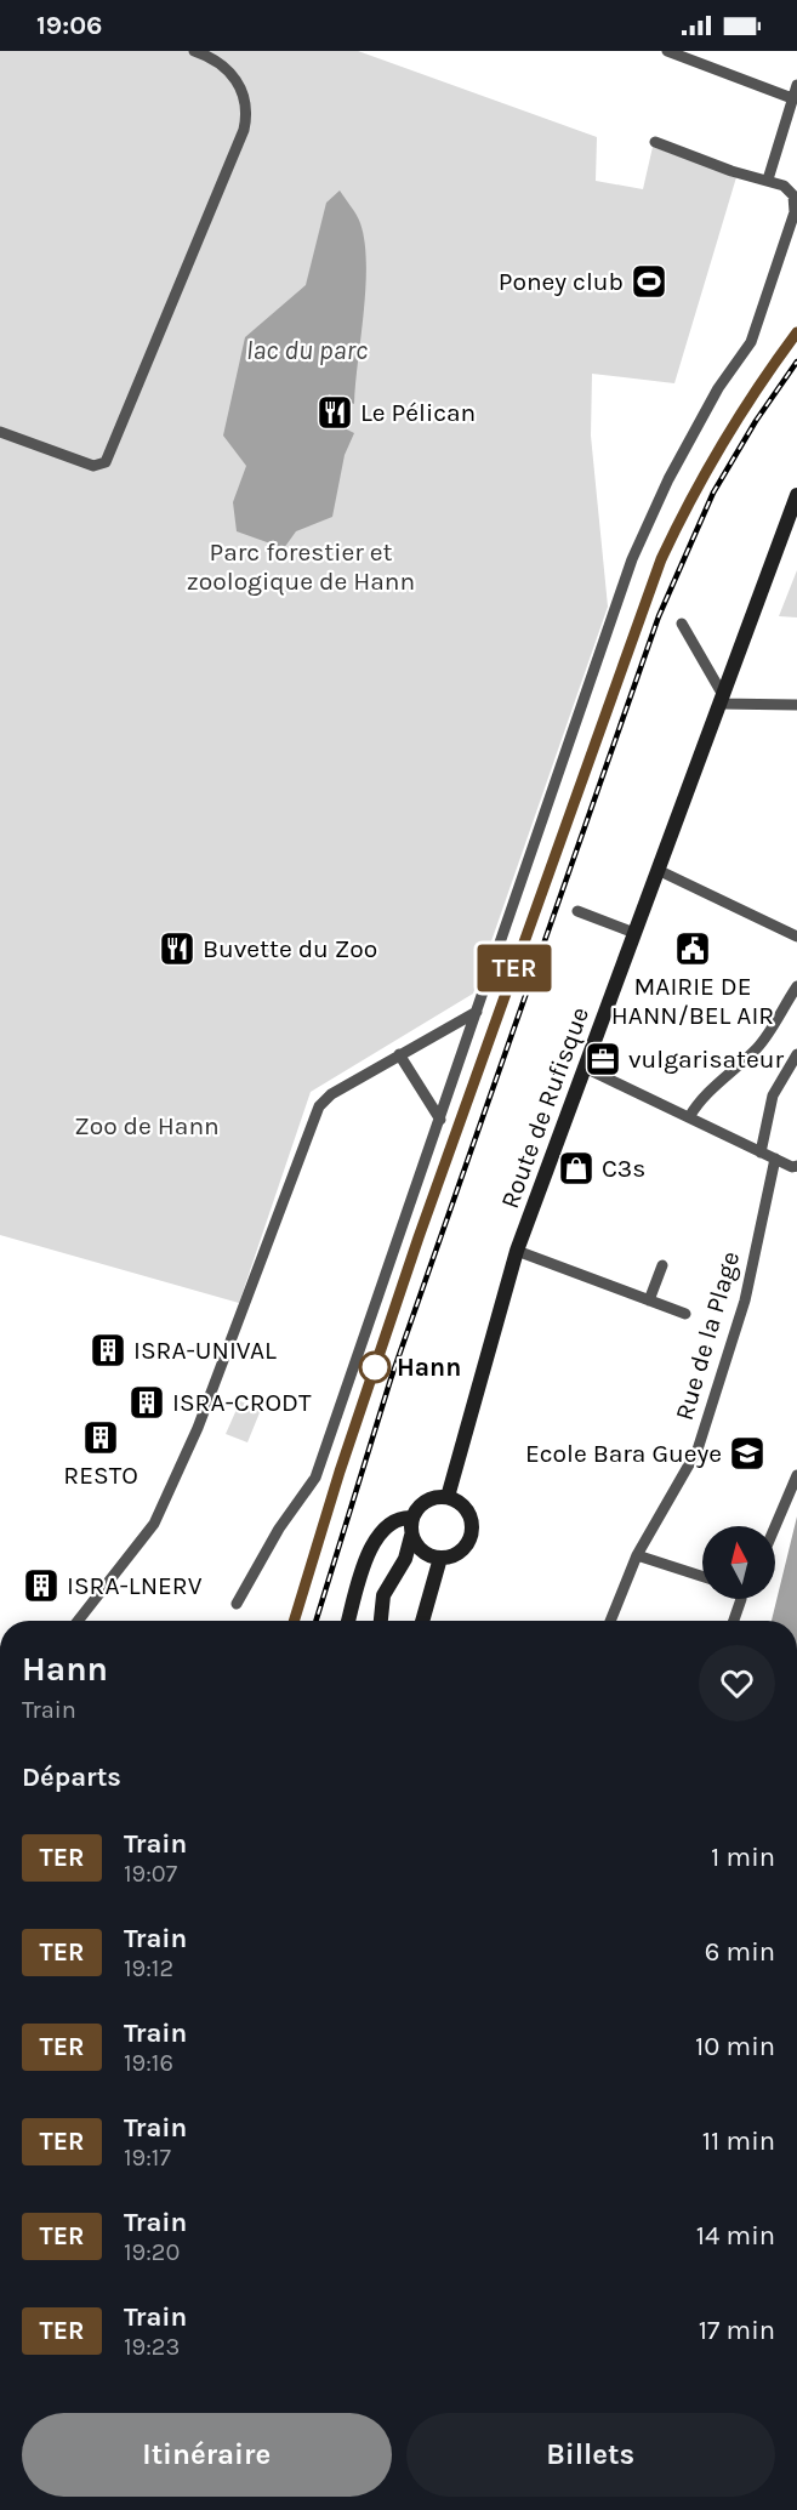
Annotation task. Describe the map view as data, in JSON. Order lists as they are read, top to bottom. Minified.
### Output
{"streets":{"main road":["Route de Rufisque"],"street":["Rue de la Plage"]},"water":["lac du parc"],"parks":["Parc forestier et zoologique de Hann","Zoo de Hann"],"places":{"sports":["Poney club"],"restaurant":["Le Pélican","Buvette du Zoo"],"public building":["MAIRIE DE HANN/BEL AIR"],"office":["vulgarisateur"],"shop":["C3s"],"building":["ISRA-UNIVAL","ISRA-CRODT","RESTO","ISRA-LNERV"],"other":["Hann"],"school or university":["Ecole Bara Gueye"]},"north":"top","page":{"status":"19:06","on_map":"TER","heading":[["Hann","Train"],"Départs"],"list":[{"mark":"TER","name":"Train","note":"19:07","value":"1 min"},{"mark":"TER","name":"Train","note":"19:12","value":"6 min"},{"mark":"TER","name":"Train","note":"19:16","value":"10 min"},{"mark":"TER","name":"Train","note":"19:17","value":"11 min"},{"mark":"TER","name":"Train","note":"19:20","value":"14 min"},{"mark":"TER","name":"Train","note":"19:23","value":"17 min"}],"buttons":["Itinéraire","Billets"]}}
